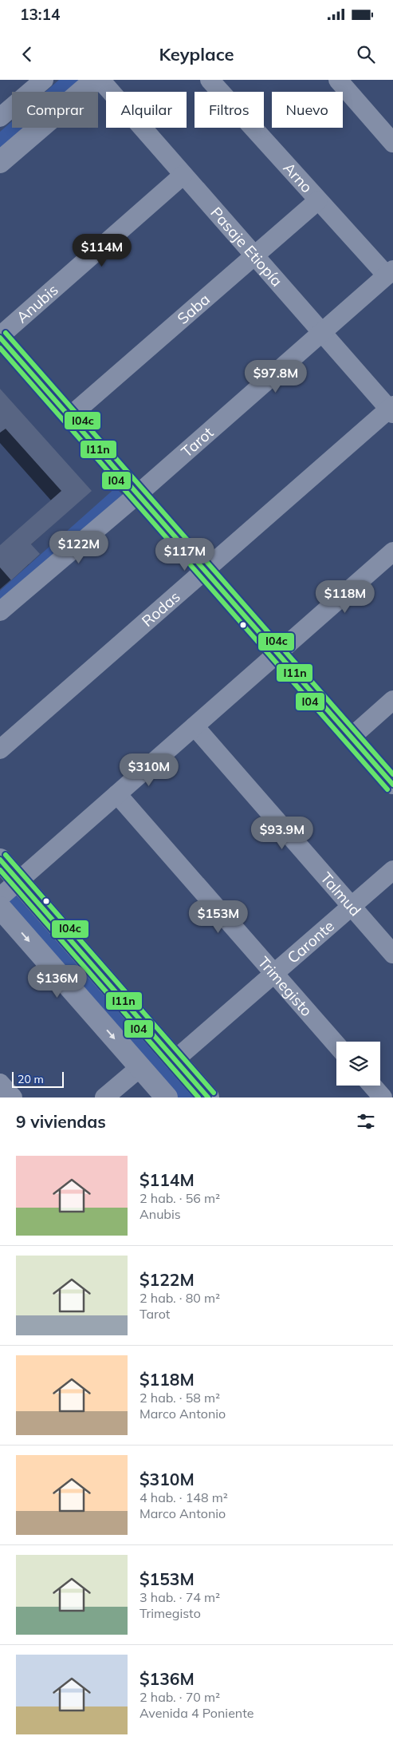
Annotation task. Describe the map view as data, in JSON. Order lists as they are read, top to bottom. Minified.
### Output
{"streets":{"street":["Arno","Pasaje Etiopía","Anubis","Saba","Tarot","Rodas","Talmud","Caronte","Trimegisto"]},"crossings":[["Arno","Saba"],["Arno","Tarot"],["Pasaje Etiopía","Anubis"],["Pasaje Etiopía","Saba"],["Pasaje Etiopía","Tarot"],["Pasaje Etiopía","Rodas"],["Talmud","Caronte"],["Caronte","Trimegisto"]],"lines":["transit line I04c","transit line I11n","transit line I04"],"scale_bar":"20 m","page":{"status":"13:14","header":"Keyplace","chip":["Comprar","Alquilar","Filtros","Nuevo"],"price":["$114M","$97.8M","$122M","$117M","$118M","$310M","$93.9M","$153M","$136M"],"scale":"20 m","heading":"9 viviendas","list":[{"name":"$114M","note":"2 hab. · 56 m² · Anubis"},{"name":"$122M","note":"2 hab. · 80 m² · Tarot"},{"name":"$118M","note":"2 hab. · 58 m² · Marco Antonio"},{"name":"$310M","note":"4 hab. · 148 m² · Marco Antonio"},{"name":"$153M","note":"3 hab. · 74 m² · Trimegisto"},{"name":"$136M","note":"2 hab. · 70 m² · Avenida 4 Poniente"}]}}
